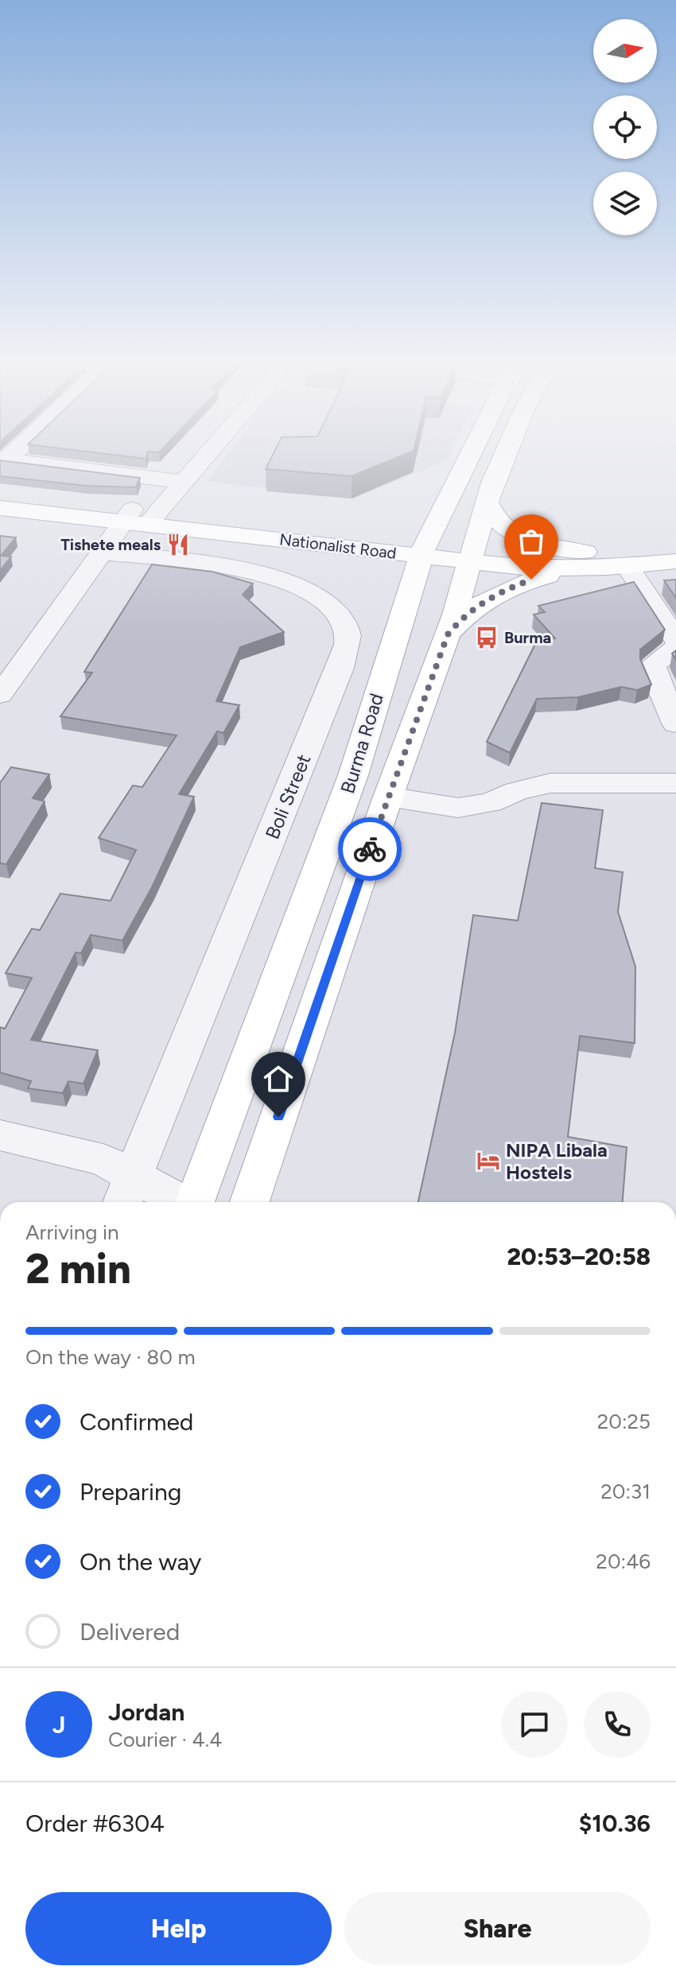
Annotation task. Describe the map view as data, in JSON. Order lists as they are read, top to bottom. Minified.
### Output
{"streets":{"main road":["Nationalist Road","Burma Road"],"street":["Boli Street"]},"crossings":[["Nationalist Road","Burma Road"]],"places":{"restaurant":["Tishete meals"],"bus stop":["Burma"],"hotel":["NIPA Libala Hostels"]},"north":"right","page":{"heading":["2 min","Arriving in","20:53–20:58"],"panel":["Jordan","Courier · 4.4","Order #6304","$10.36"],"bar":"On the way · 80 m","list":[["Confirmed","20:25"],["Preparing","20:31"],["On the way","20:46"],"Delivered"],"round":"J","buttons":["Help","Share"]}}
